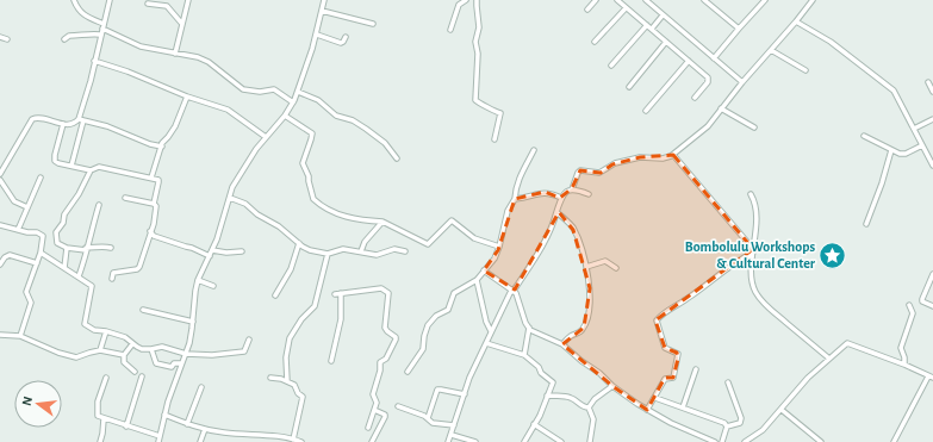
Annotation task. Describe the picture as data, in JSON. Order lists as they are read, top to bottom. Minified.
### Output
{"places":{"place":["Bombolulu Workshops & Cultural Center"]},"north":"left"}
